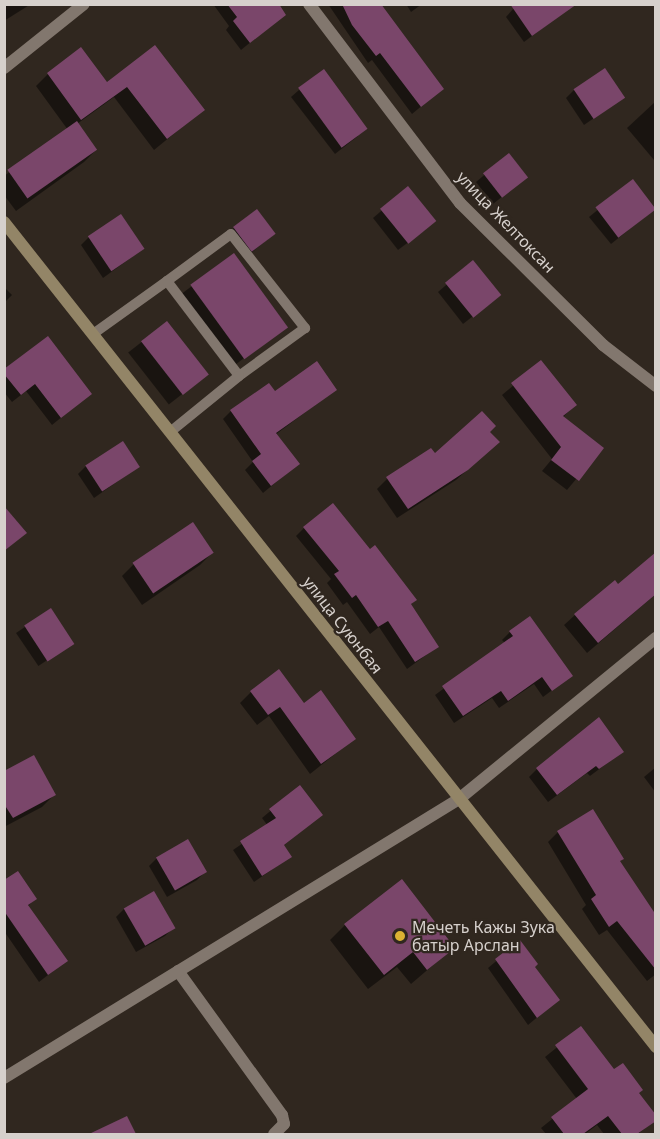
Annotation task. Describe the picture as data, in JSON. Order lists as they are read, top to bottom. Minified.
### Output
{"streets":{"main road":["улица Суюнбая"],"street":["улица Желтоксан"]},"places":["Мечеть Кажы Зука батыр Арслан"]}
